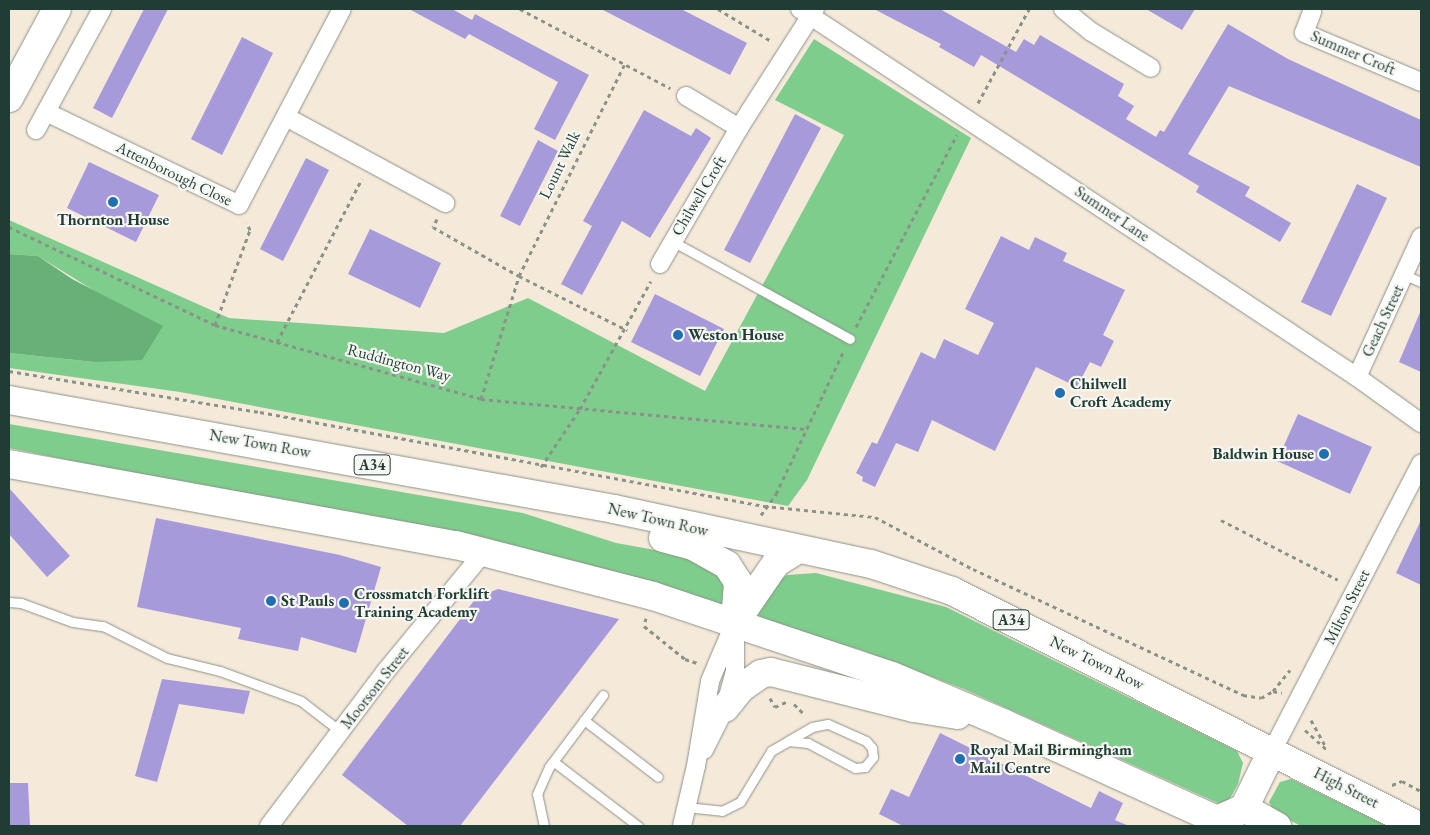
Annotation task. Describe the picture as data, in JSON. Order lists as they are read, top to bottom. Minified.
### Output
{"streets":{"highway":["New Town Row","A34","High Street"],"street":["Summer Croft","Attenborough Close","Chilwell Croft","Summer Lane","Geach Street","Milton Street","Moorsom Street"],"path":["Lount Walk","Ruddington Way"]},"crossings":[["Lount Walk","Ruddington Way"],["Chilwell Croft","Summer Lane"],["Summer Lane","Geach Street"],["New Town Row","Milton Street"],["New Town Row","High Street"],["Milton Street","High Street"]],"places":["Thornton House","Weston House","Chilwell Croft Academy","Baldwin House","St Pauls","Crossmatch Forklift Training Academy","Royal Mail Birmingham Mail Centre"]}
